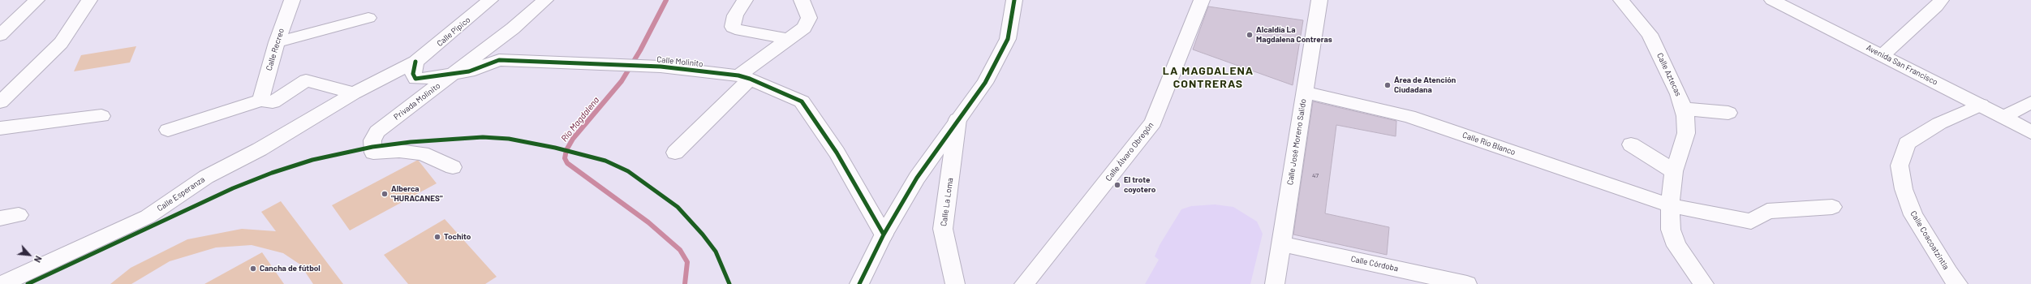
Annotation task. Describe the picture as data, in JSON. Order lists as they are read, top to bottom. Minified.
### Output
{"streets":{"street":["Calle Pipico","Calle Recreo","Calle Molinito","Avenida San Francisco","Calle Aztecas","Privada Molinito","Calle José Moreno Salido","Calle Río Blanco","Calle Álvaro Obregón","Calle Esperanza","Calle La Loma","Calle Coacoatzintla","Calle Córdoba"]},"crossings":[["Calle Pipico","Calle Molinito"],["Calle Pipico","Calle Esperanza"],["Calle Molinito","Privada Molinito"],["Calle Molinito","Calle Esperanza"],["Avenida San Francisco","Calle Coacoatzintla"],["Calle Aztecas","Calle Río Blanco"],["Calle José Moreno Salido","Calle Río Blanco"],["Calle José Moreno Salido","Calle Córdoba"]],"districts":["LA MAGDALENA CONTRERAS"],"water":["Río Magdalena"],"places":["Alcaldía La Magdalena Contreras","Área de Atención Ciudadana","El trote coyotero","Alberca \"HURACANES\"","Tochito","Cancha de fútbol"],"house_numbers":["47"],"north":"bottom right"}
